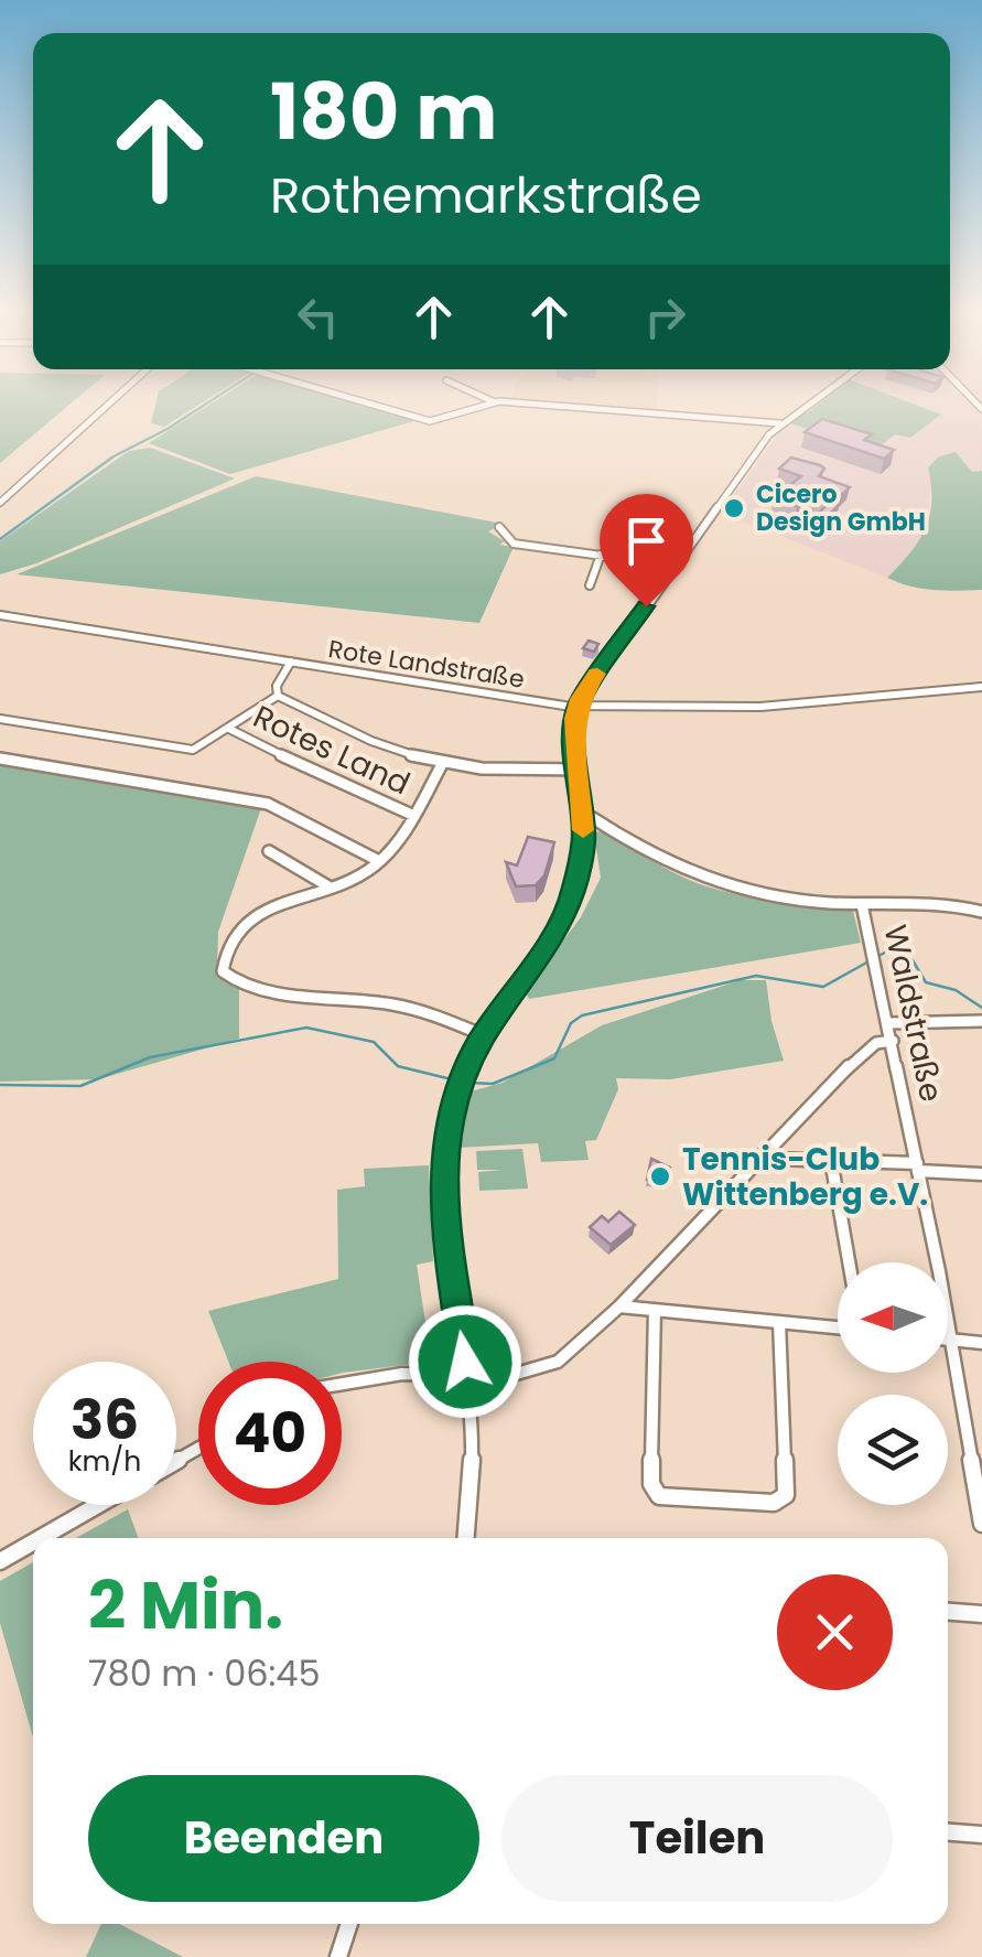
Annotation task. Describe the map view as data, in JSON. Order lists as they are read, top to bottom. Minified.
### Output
{"streets":{"street":["Rote Landstraße","Rotes Land","Waldstraße"]},"crossings":[["Rote Landstraße","Rotes Land"]],"places":["Cicero Design GmbH","Tennis-Club Wittenberg e.V."],"north":"left","page":{"turn":["180 m","Rothemarkstraße"],"speed":"36 km/h","limit":"40","heading":["2 Min.","780 m · 06:45"],"buttons":["Beenden","Teilen"]}}
